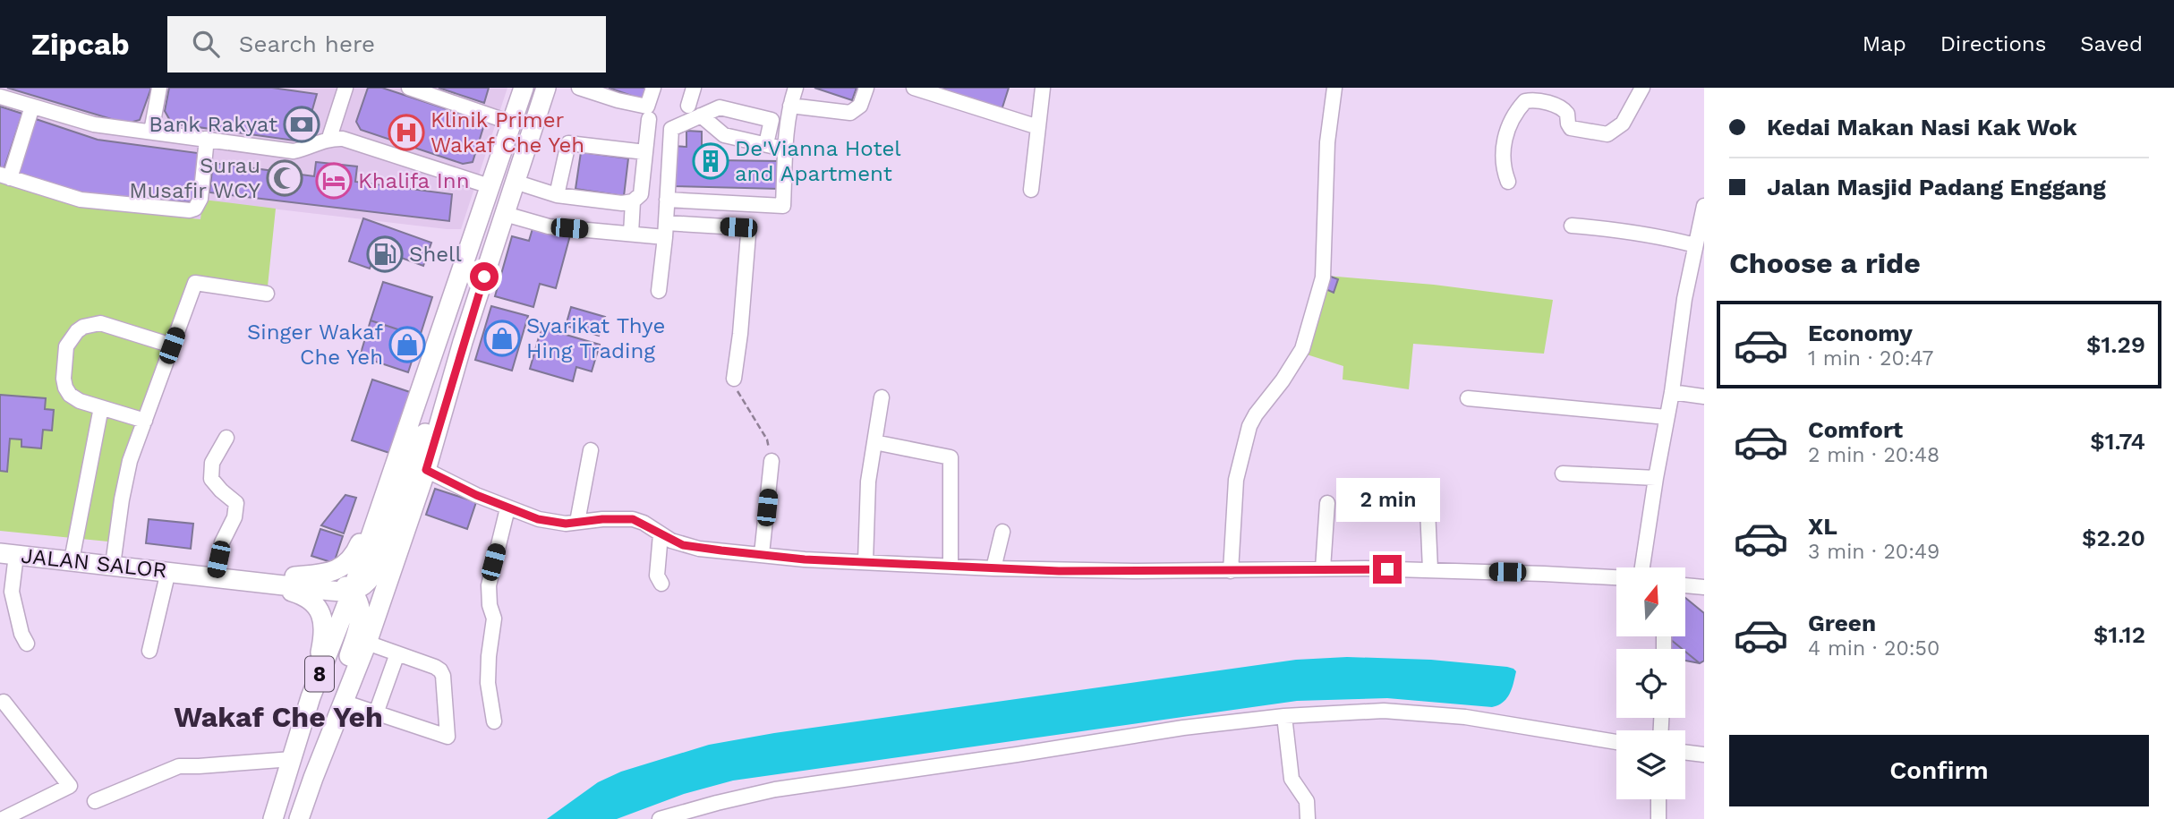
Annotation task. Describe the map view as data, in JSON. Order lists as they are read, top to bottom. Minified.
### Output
{"streets":{"main road":["JALAN SALOR","8"]},"crossings":[["JALAN SALOR","8"]],"districts":["Wakaf Che Yeh"],"places":{"bank":["Bank Rakyat"],"hospital":["Klinik Primer Wakaf Che Yeh"],"building":["De'Vianna Hotel and Apartment"],"mosque":["Surau Musafir WCY"],"hotel":["Khalifa Inn"],"fuel station":["Shell"],"shop":["Syarikat Thye Hing Trading","Singer Wakaf Che Yeh"]},"north":"top","page":{"header":"Zipcab","search":"Search here","nav":["Map","Directions","Saved"],"banner":["Kedai Makan Nasi Kak Wok","Jalan Masjid Padang Enggang"],"heading":"Choose a ride","list":[{"name":"Economy","note":"1 min · 20:47","value":"$1.29"},{"name":"Comfort","note":"2 min · 20:48","value":"$1.74"},{"name":"XL","note":"3 min · 20:49","value":"$2.20"},{"name":"Green","note":"4 min · 20:50","value":"$1.12"}],"bubble":"2 min","buttons":"Confirm"}}
